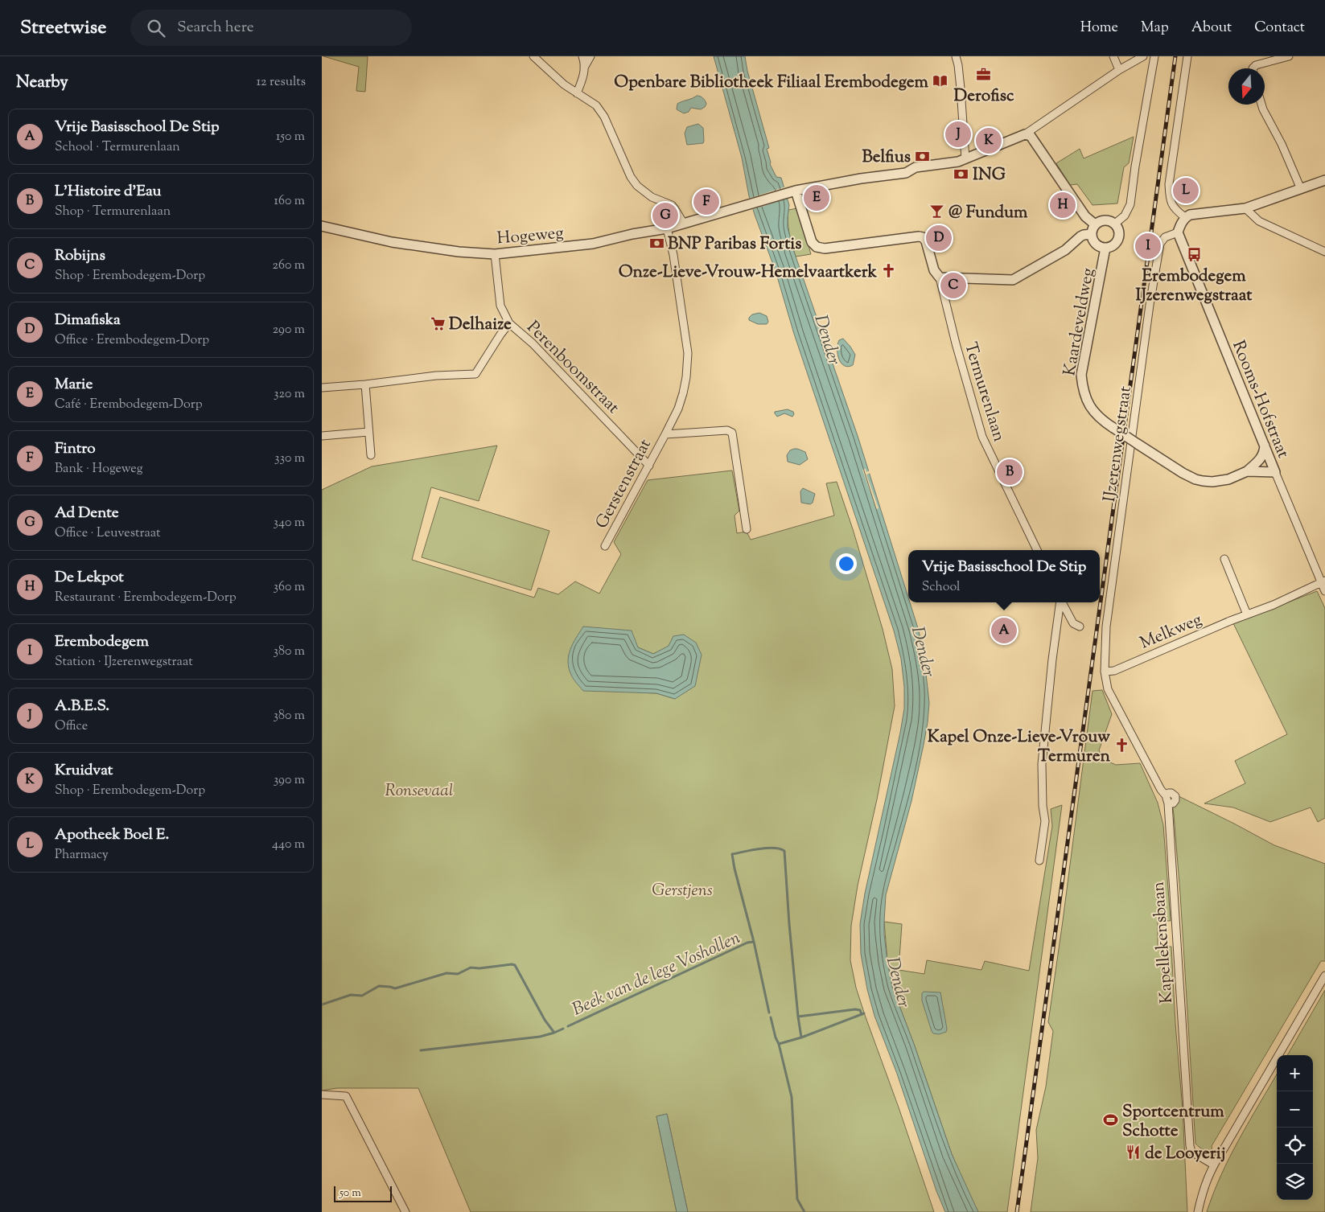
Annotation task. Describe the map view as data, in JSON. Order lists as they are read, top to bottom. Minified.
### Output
{"streets":{"street":["Hogeweg","Kaardeveldweg","Perenboomstraat","Termurenlaan","Rooms-Hofstraat","IJzerenwegstraat","Gerstenstraat","Melkweg","Kapellekensbaan"]},"crossings":[["Hogeweg","Perenboomstraat"],["Hogeweg","Gerstenstraat"],["Kaardeveldweg","Rooms-Hofstraat"],["Perenboomstraat","Gerstenstraat"],["Rooms-Hofstraat","IJzerenwegstraat"],["Rooms-Hofstraat","Melkweg"],["IJzerenwegstraat","Melkweg"],["IJzerenwegstraat","Kapellekensbaan"],["Melkweg","Kapellekensbaan"]],"water":["Dender","Beek van de lege Voshollen"],"parks":["Ronsevaal","Gerstjens"],"places":{"office":["Derofisc"],"library":["Openbare Bibliotheek Filiaal Erembodegem"],"bank":["Belfius","ING","BNP Paribas Fortis"],"bar":["@ Fundum"],"bus stop":["Erembodegem IJzerenwegstraat"],"church":["Onze-Lieve-Vrouw-Hemelvaartkerk","Kapel Onze-Lieve-Vrouw Termuren"],"supermarket":["Delhaize"],"sports":["Sportcentrum Schotte"],"restaurant":["de Looyerij"]},"scale_bar":"50 m","north":"bottom","page":{"header":"Streetwise","search":"Search here","nav":["Home","Map","About","Contact"],"heading":["Nearby","12 results"],"list":[{"mark":"A","name":"Vrije Basisschool De Stip","note":"School · Termurenlaan","value":"150 m"},{"mark":"B","name":"L'Histoire d'Eau","note":"Shop · Termurenlaan","value":"160 m"},{"mark":"C","name":"Robijns","note":"Shop · Erembodegem-Dorp","value":"260 m"},{"mark":"D","name":"Dimafiska","note":"Office · Erembodegem-Dorp","value":"290 m"},{"mark":"E","name":"Marie","note":"Café · Erembodegem-Dorp","value":"320 m"},{"mark":"F","name":"Fintro","note":"Bank · Hogeweg","value":"330 m"},{"mark":"G","name":"Ad Dente","note":"Office · Leuvestraat","value":"340 m"},{"mark":"H","name":"De Lekpot","note":"Restaurant · Erembodegem-Dorp","value":"360 m"},{"mark":"I","name":"Erembodegem","note":"Station · IJzerenwegstraat","value":"380 m"},{"mark":"J","name":"A.B.E.S.","note":"Office","value":"380 m"},{"mark":"K","name":"Kruidvat","note":"Shop · Erembodegem-Dorp","value":"390 m"},{"mark":"L","name":"Apotheek Boel E.","note":"Pharmacy","value":"440 m"}],"pins":["J","K","L","E","F","H","G","D","I","C","B","A"],"popup":["Vrije Basisschool De Stip","School"],"map_buttons":["+","−"],"scale":"50 m"}}
